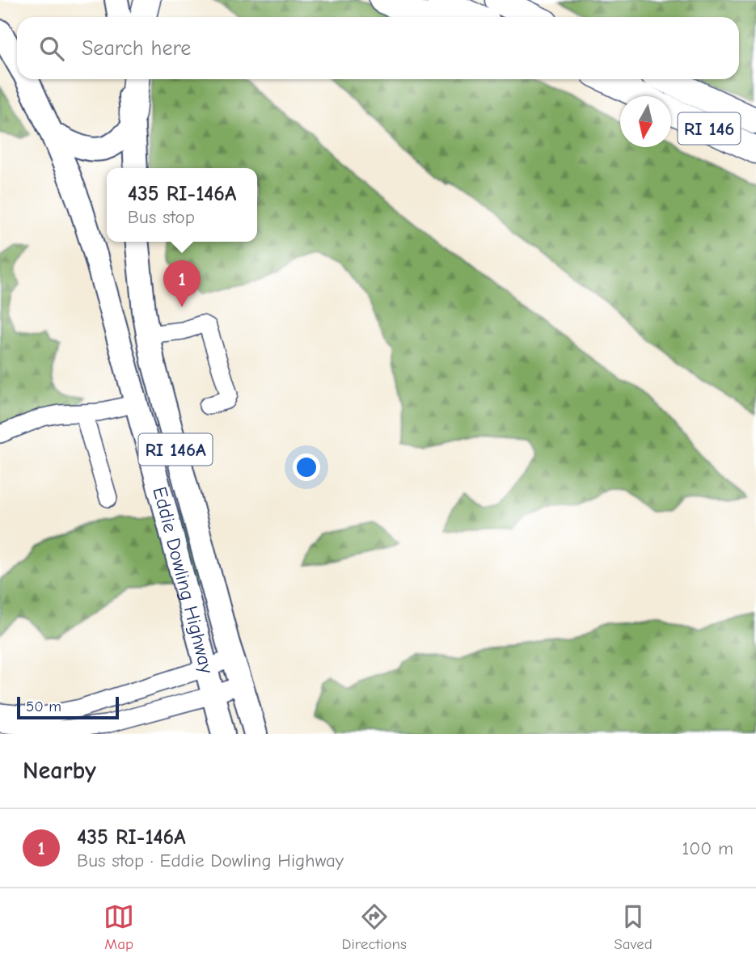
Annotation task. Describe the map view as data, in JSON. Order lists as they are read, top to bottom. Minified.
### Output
{"streets":{"highway":["RI 146"],"main road":["RI 146A","Eddie Dowling Highway"]},"scale_bar":"50 m","north":"bottom","page":{"search":"Search here","popup":["435 RI-146A","Bus stop"],"pins":"1","scale":"50 m","heading":"Nearby","list":[{"mark":"1","name":"435 RI-146A","note":"Bus stop · Eddie Dowling Highway","value":"100 m"}],"nav":["Map","Directions","Saved"]}}
